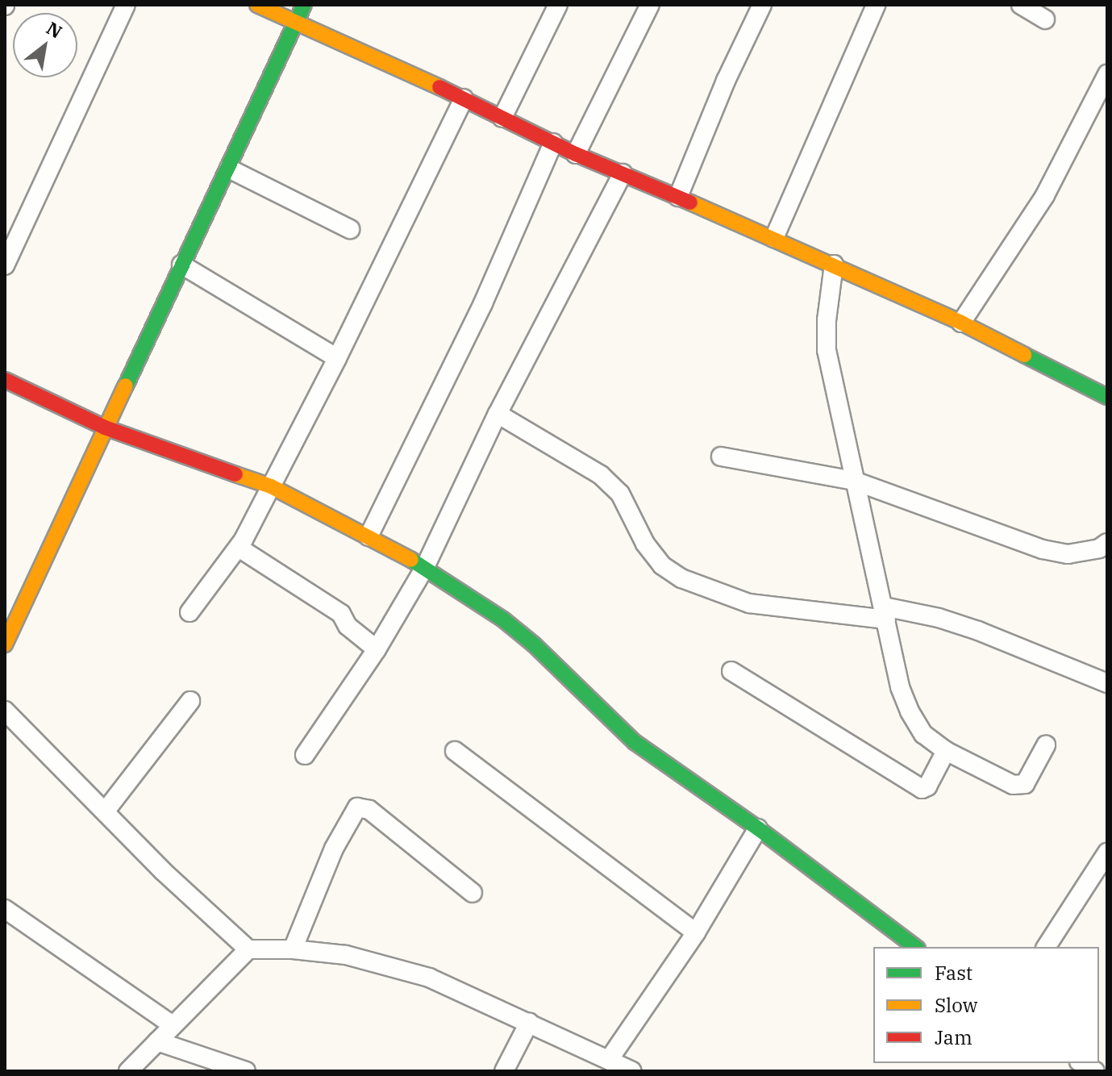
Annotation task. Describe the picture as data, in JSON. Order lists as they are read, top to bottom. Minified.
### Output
{"legend":["Fast","Slow","Jam"],"north":"top right"}
